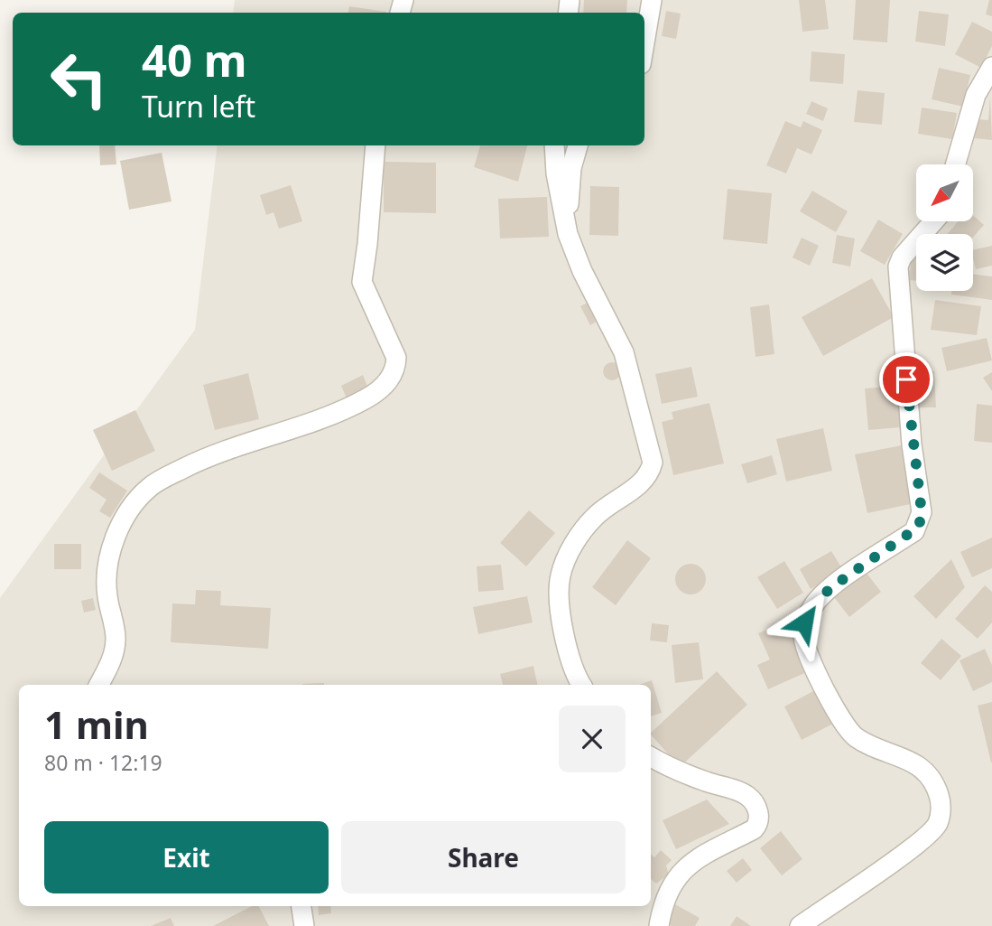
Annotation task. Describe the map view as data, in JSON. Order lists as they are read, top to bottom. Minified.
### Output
{"north":"bottom left","page":{"turn":["40 m","Turn left"],"heading":["1 min","80 m · 12:19"],"buttons":["Exit","Share"]}}
